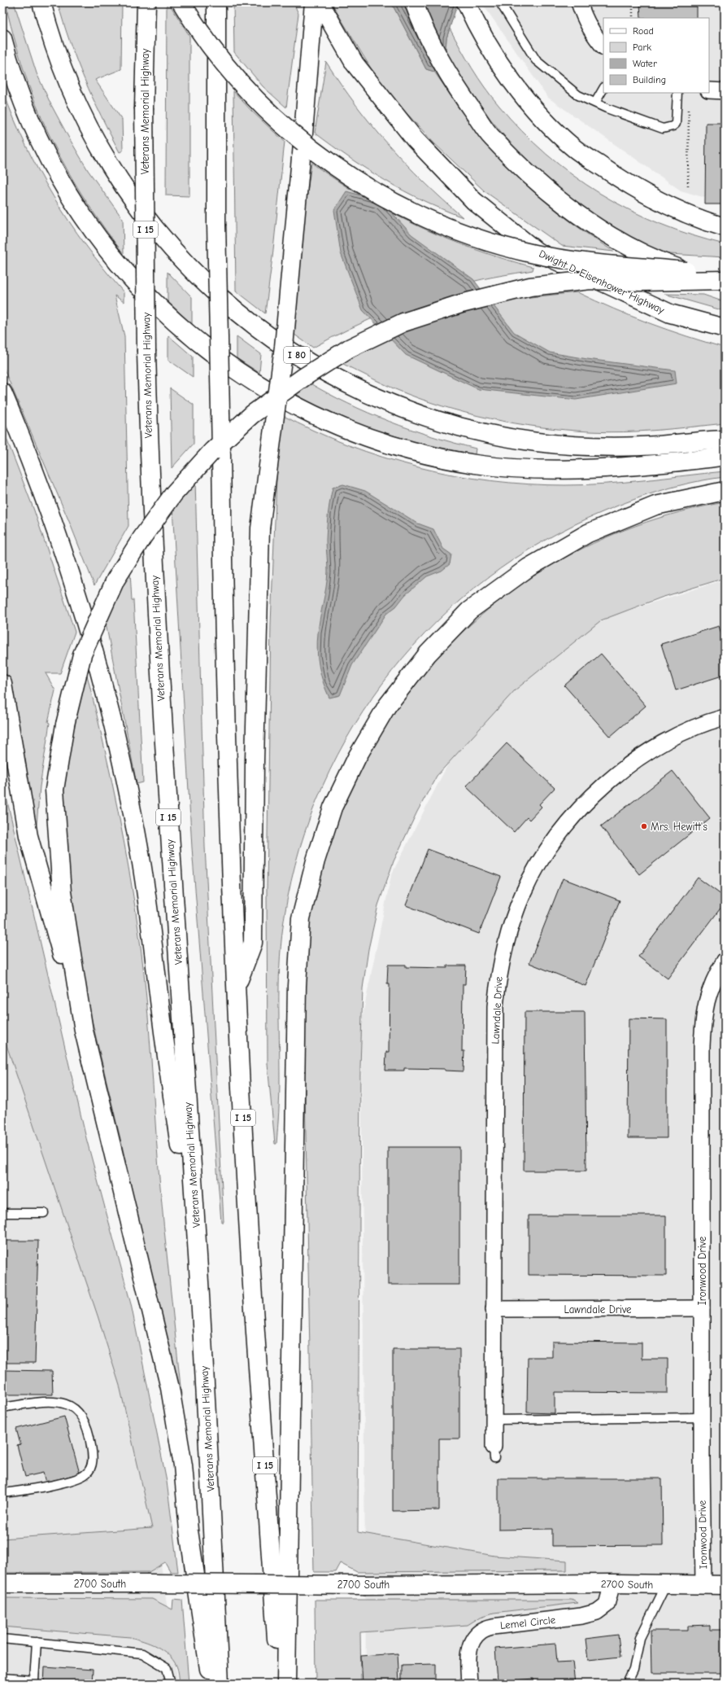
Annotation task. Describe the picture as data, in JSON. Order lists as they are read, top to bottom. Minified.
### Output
{"streets":{"main road":["Veterans Memorial Highway","I 15","Dwight D. Eisenhower Highway","I 80","2700 South"],"street":["Lawndale Drive","Ironwood Drive","Lemel Circle"]},"crossings":[["Lawndale Drive","Ironwood Drive"],["Ironwood Drive","2700 South"],["2700 South","Lemel Circle"]],"places":["Mrs. Hewitt's"],"legend":["Road","Park","Water","Building"]}
